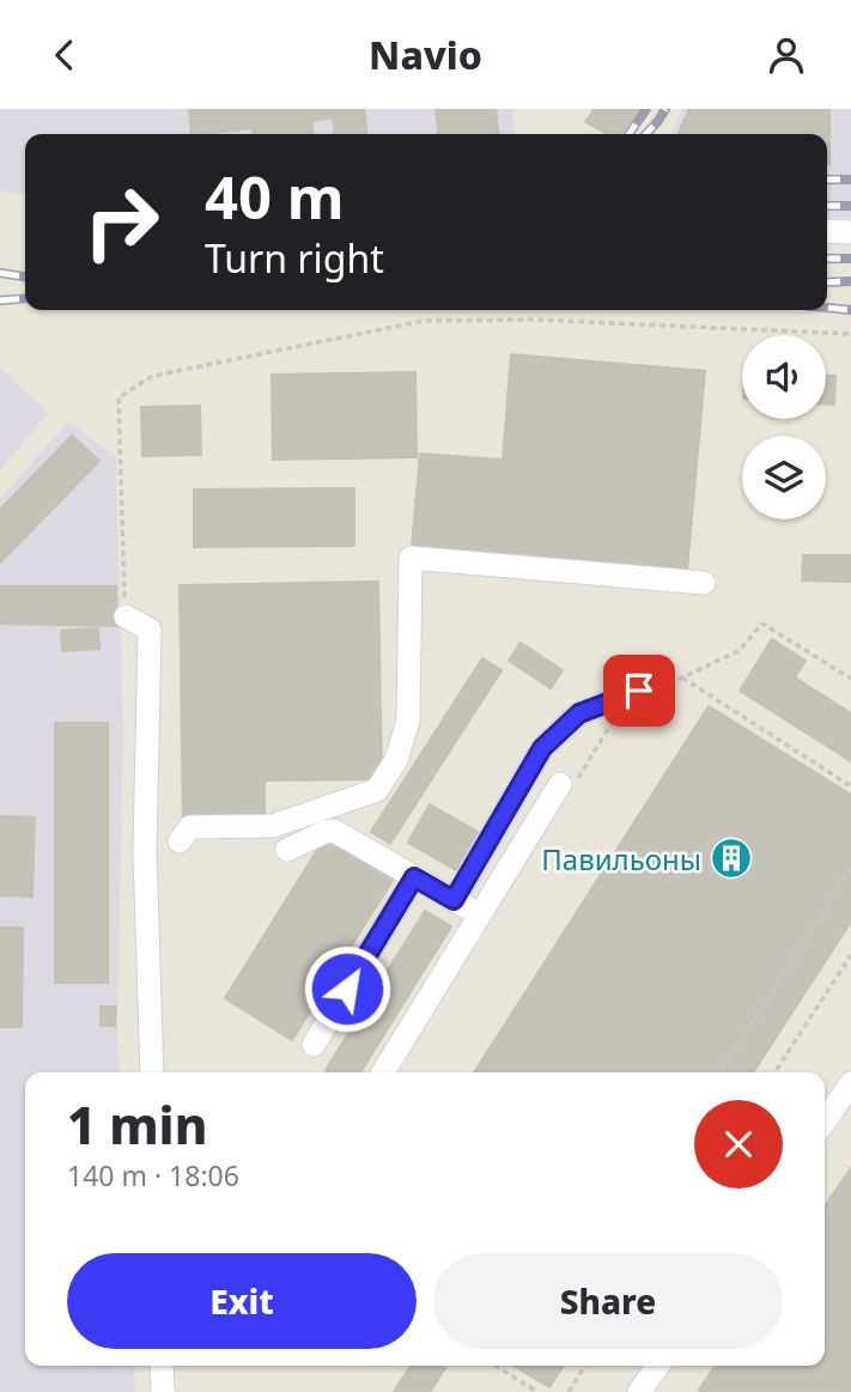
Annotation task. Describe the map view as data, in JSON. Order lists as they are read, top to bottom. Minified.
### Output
{"places":{"building":["Павильоны"]},"page":{"header":"Navio","turn":["40 m","Turn right"],"heading":["1 min","140 m · 18:06"],"buttons":["Exit","Share"]}}
